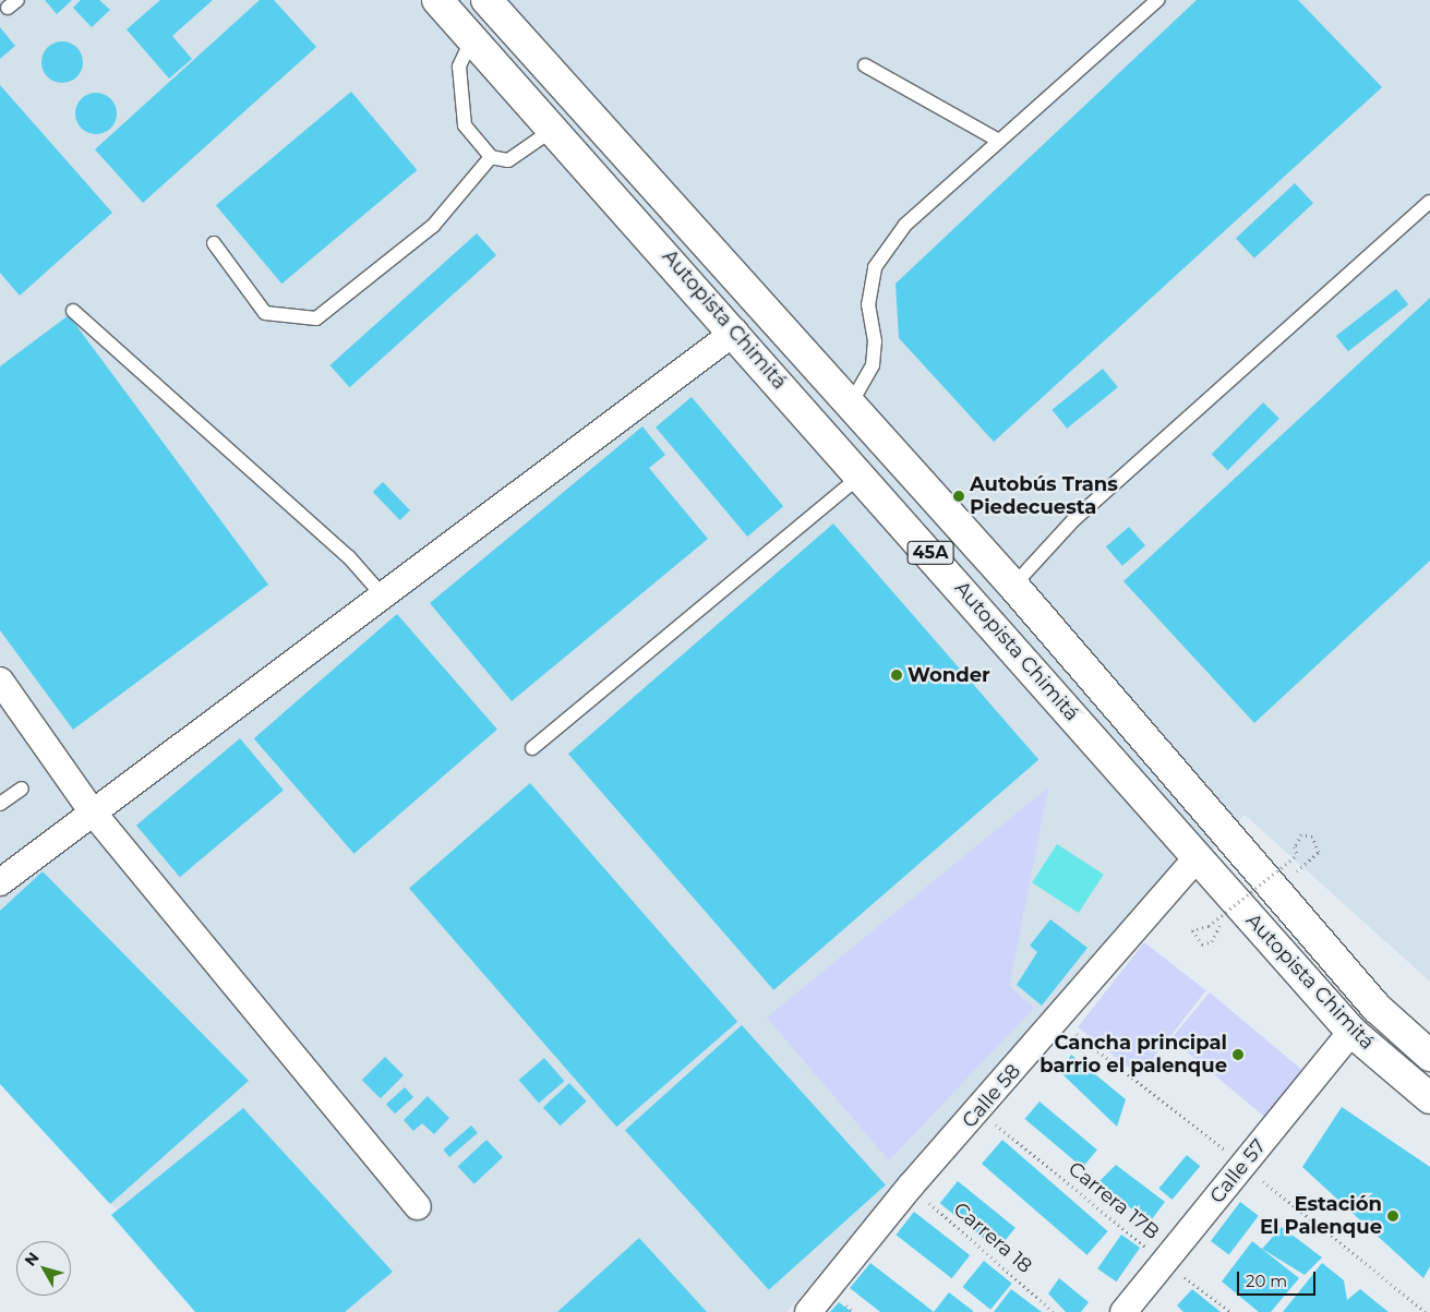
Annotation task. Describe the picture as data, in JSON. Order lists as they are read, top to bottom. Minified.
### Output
{"streets":{"highway":["Autopista Chimitá","45A"],"street":["Calle 58","Calle 57"],"path":["Carrera 17B","Carrera 18"]},"crossings":[["Autopista Chimitá","Calle 58"],["Autopista Chimitá","Calle 57"],["Calle 58","Carrera 17B"],["Calle 58","Carrera 18"],["Calle 57","Carrera 17B"]],"places":["Autobús Trans Piedecuesta","Wonder","Cancha principal barrio el palenque","Estación El Palenque"],"scale_bar":"20 m","north":"top left"}
